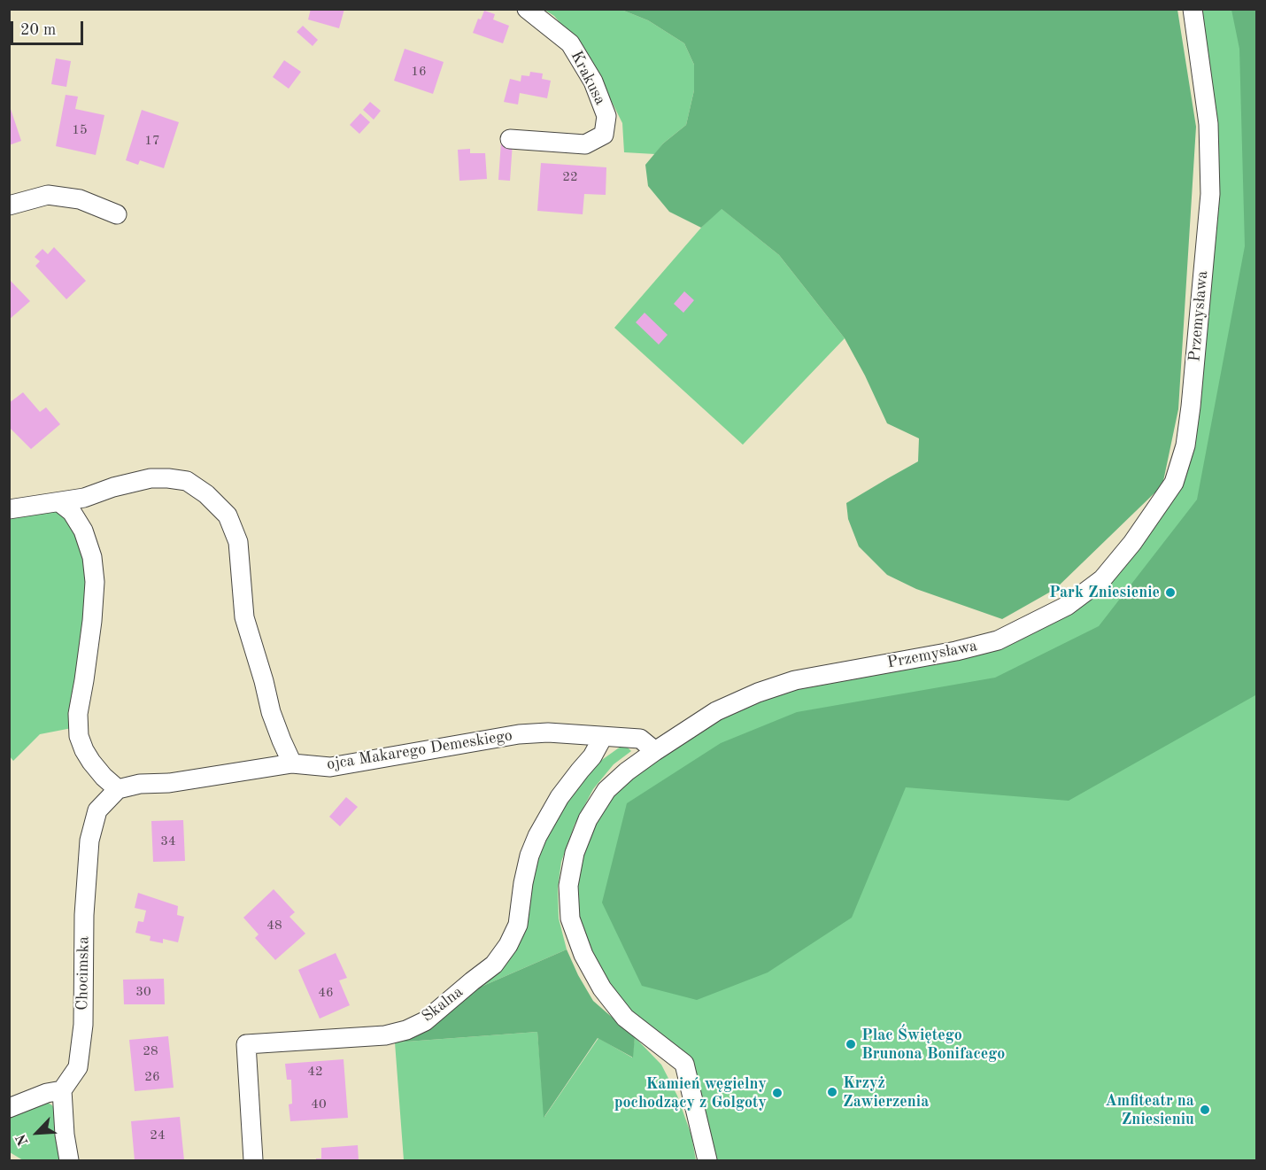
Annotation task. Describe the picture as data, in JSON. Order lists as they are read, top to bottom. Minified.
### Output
{"streets":{"street":["Krakusa","Przemysława","ojca Makarego Demeskiego","Chocimska","Skalna"]},"crossings":[["Przemysława","ojca Makarego Demeskiego"],["ojca Makarego Demeskiego","Chocimska"],["ojca Makarego Demeskiego","Skalna"]],"places":["Park Zniesienie","Plac Świętego Brunona Bonifacego","Krzyż Zawierzenia","Kamień węgielny pochodzący z Golgoty","Amfiteatr na Zniesieniu"],"house_numbers":["16","15","17","22","34","48","30","46","28","42","26","40","24"],"scale_bar":"20 m","north":"bottom left"}
